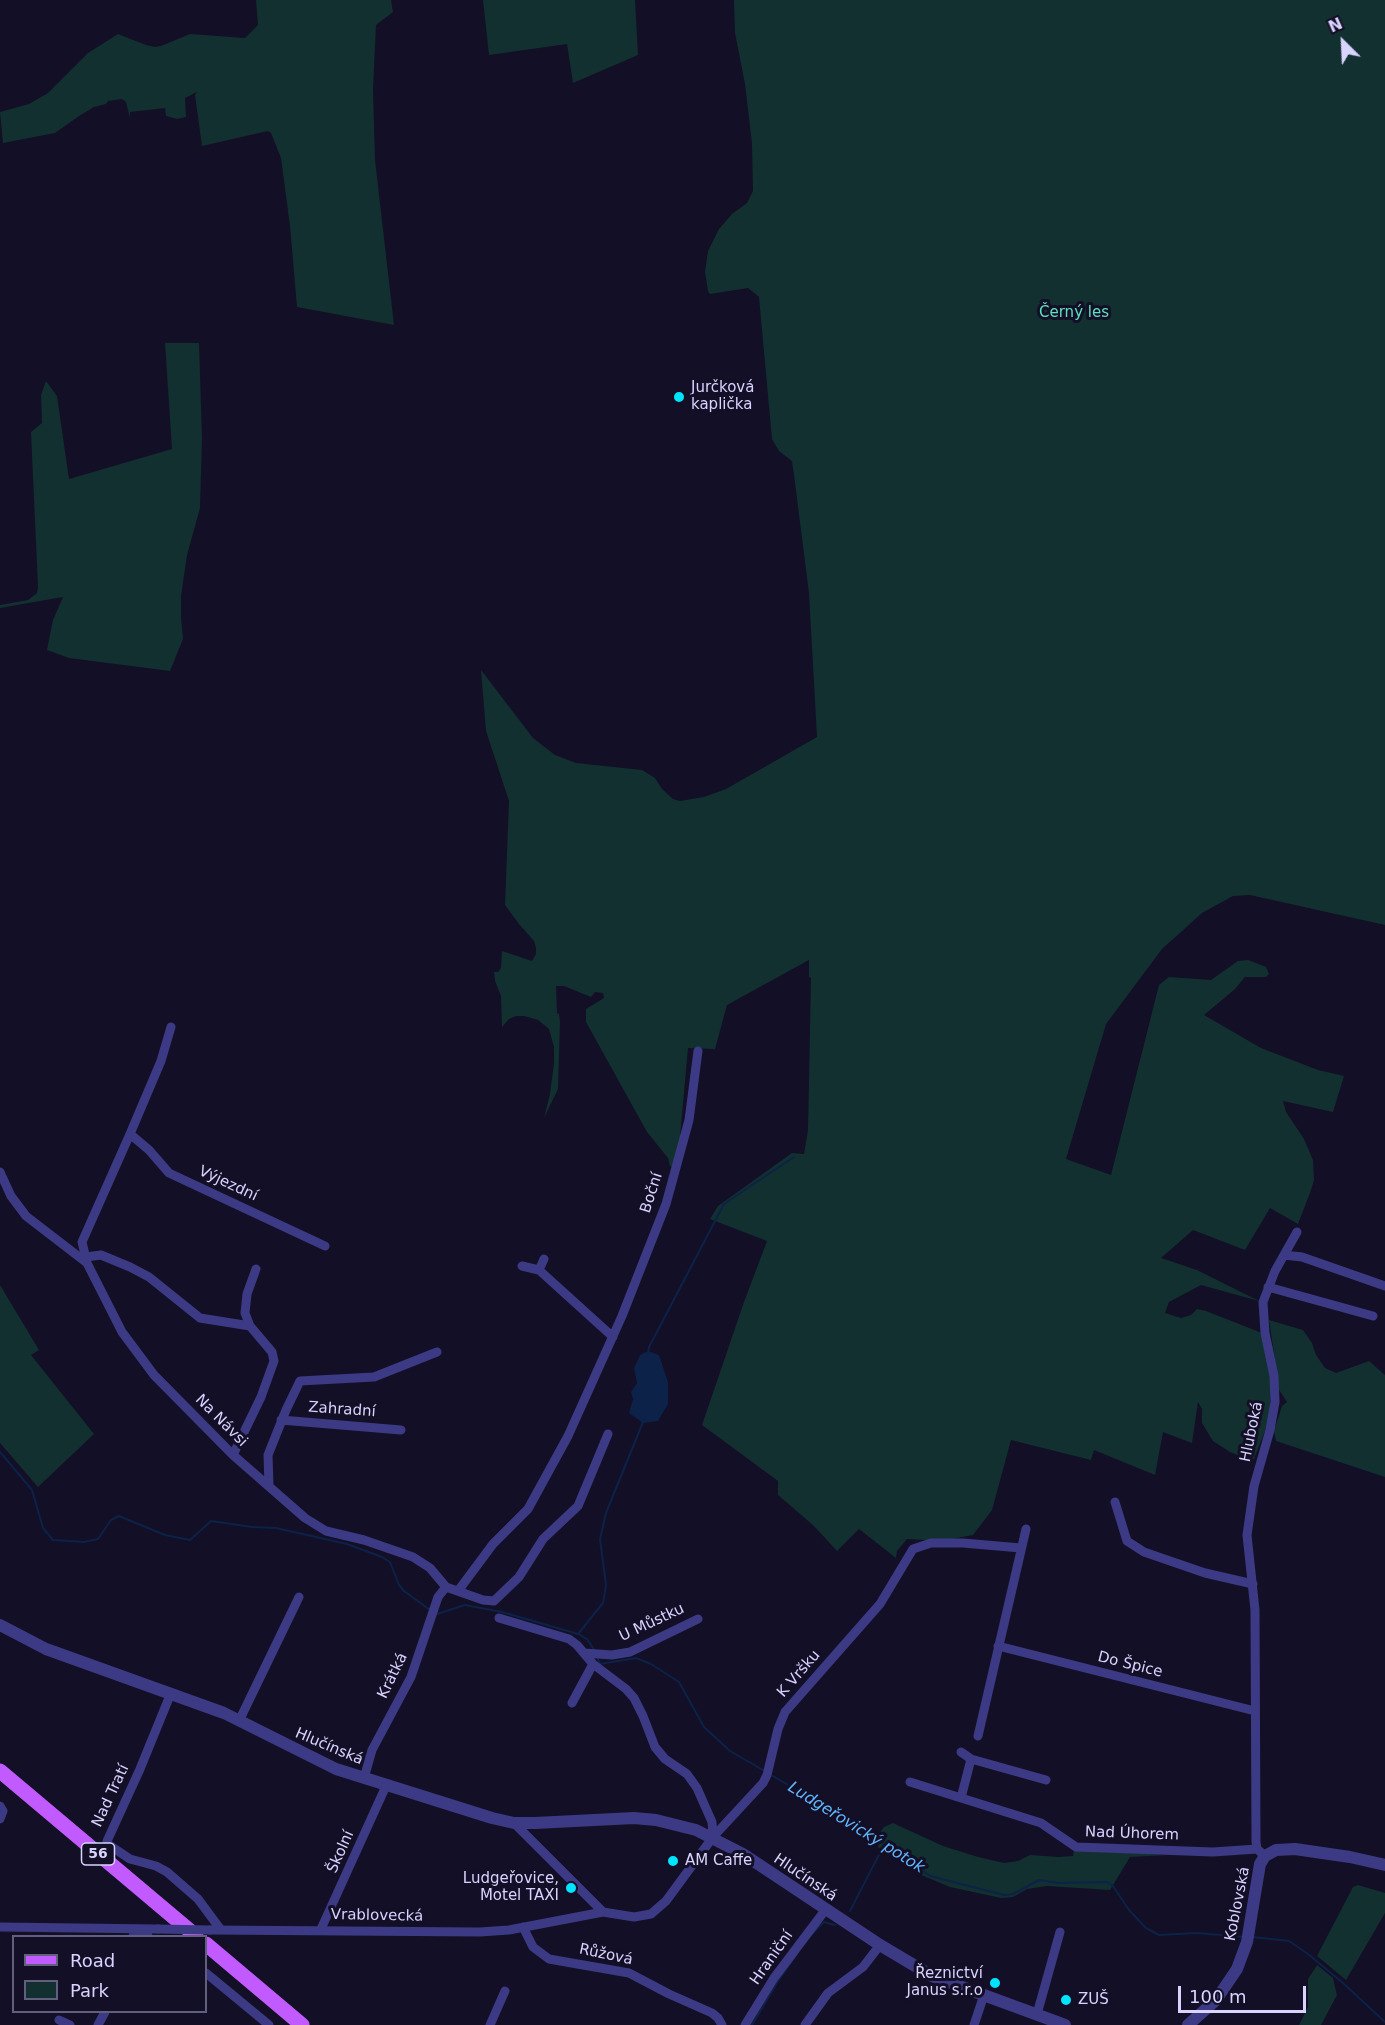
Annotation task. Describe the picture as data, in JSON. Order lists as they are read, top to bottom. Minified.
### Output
{"streets":{"main road":["56"],"street":["Výjezdní","Boční","Zahradní","Na Návsi","Hluboká","U Můstku","Do Špice","K Vršku","Krátká","Hlučínská","Nad Tratí","Nad Úhorem","Školní","Koblovská","Vrablovecká","Růžová","Hraniční"]},"crossings":[["Boční","Na Návsi"],["Zahradní","Na Návsi"],["Na Návsi","Krátká"],["Hluboká","Do Špice"],["Hluboká","Nad Úhorem"],["Hluboká","Koblovská"],["K Vršku","Hlučínská"],["K Vršku","Vrablovecká"],["Krátká","Hlučínská"],["Hlučínská","Nad Tratí"],["Hlučínská","Školní"],["Hlučínská","Vrablovecká"],["Hlučínská","Hraniční"],["Nad Tratí","Vrablovecká"],["Nad Úhorem","Koblovská"],["Školní","Vrablovecká"],["Vrablovecká","Růžová"]],"water":["Ludgeřovický potok"],"parks":["Černý les"],"places":["Jurčková kaplička","AM Caffe","Ludgeřovice, Motel TAXI","Řeznictví Janus s.r.o","ZUŠ"],"legend":["Road","Park"],"scale_bar":"100 m","north":"top left"}
